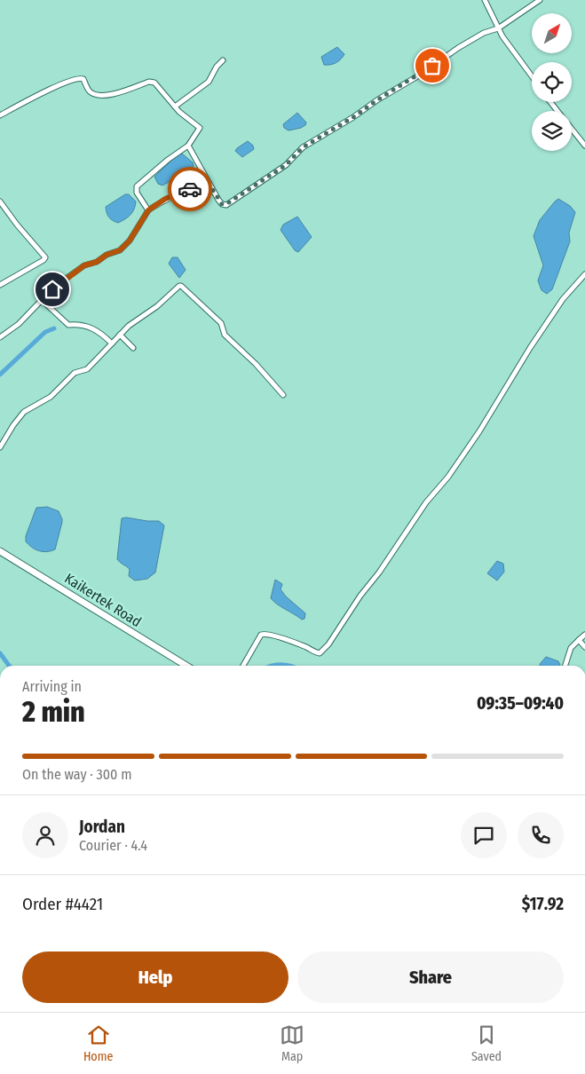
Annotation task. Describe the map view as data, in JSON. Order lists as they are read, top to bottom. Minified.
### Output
{"streets":{"main road":["Kaikertek Road"]},"north":"top right","page":{"heading":["2 min","Arriving in","09:35–09:40"],"panel":["Jordan","Courier · 4.4","Order #4421","$17.92"],"bar":"On the way · 300 m","buttons":["Help","Share"],"tabs":["Home","Map","Saved"]}}
